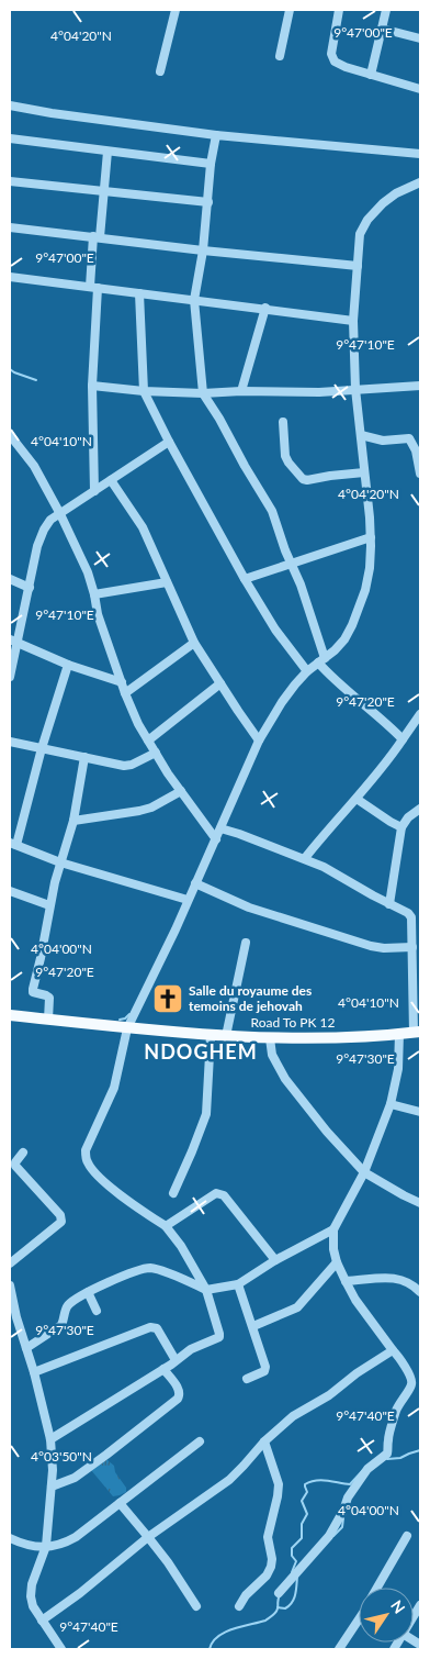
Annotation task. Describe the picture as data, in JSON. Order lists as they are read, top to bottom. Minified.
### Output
{"streets":{"main road":["Road To PK 12"]},"districts":["NDOGHEM"],"places":{"church":["Salle du royaume des temoins de jehovah"]},"north":"top right","coordinates":["9°47'00\"E","4°04'20\"N","9°47'10\"E","4°04'10\"N","9°47'20\"E","4°04'00\"N","9°47'30\"E","9°47'40\"E","4°03'50\"N"]}
